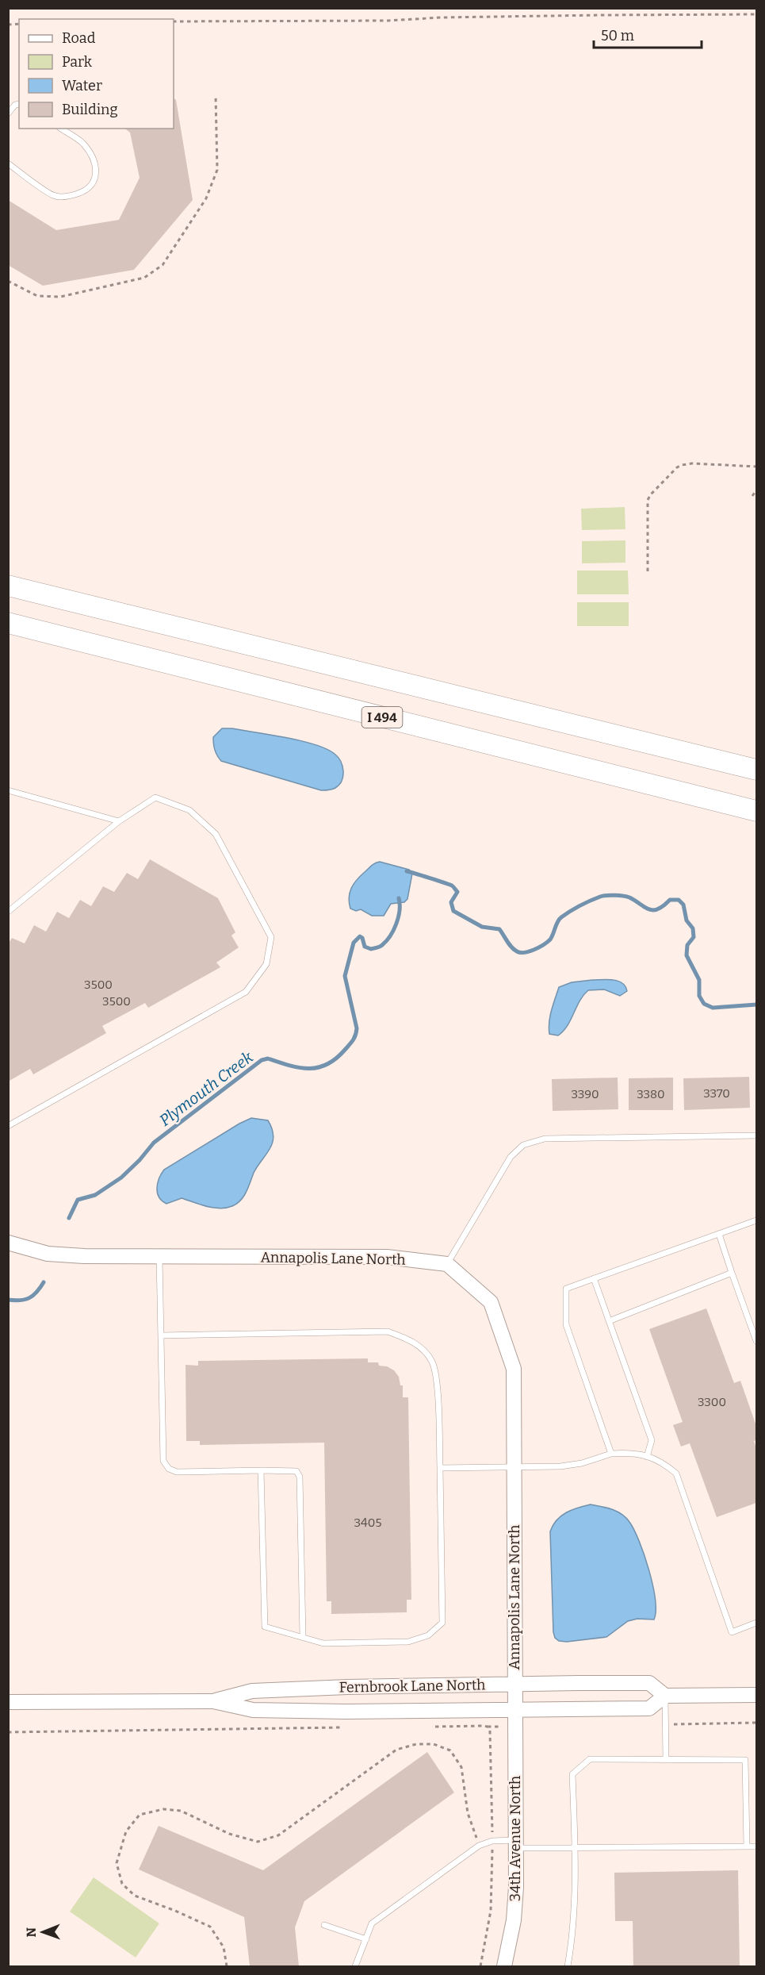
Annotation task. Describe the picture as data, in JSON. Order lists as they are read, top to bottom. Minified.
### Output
{"streets":{"highway":["I 494"],"street":["Annapolis Lane North","Fernbrook Lane North","34th Avenue North"]},"crossings":[["Annapolis Lane North","Fernbrook Lane North"],["Annapolis Lane North","34th Avenue North"],["Fernbrook Lane North","34th Avenue North"]],"water":["Plymouth Creek"],"house_numbers":["3500","3500","3370","3390","3380","3300","3405"],"legend":["Road","Park","Water","Building"],"scale_bar":"50 m","north":"left"}
